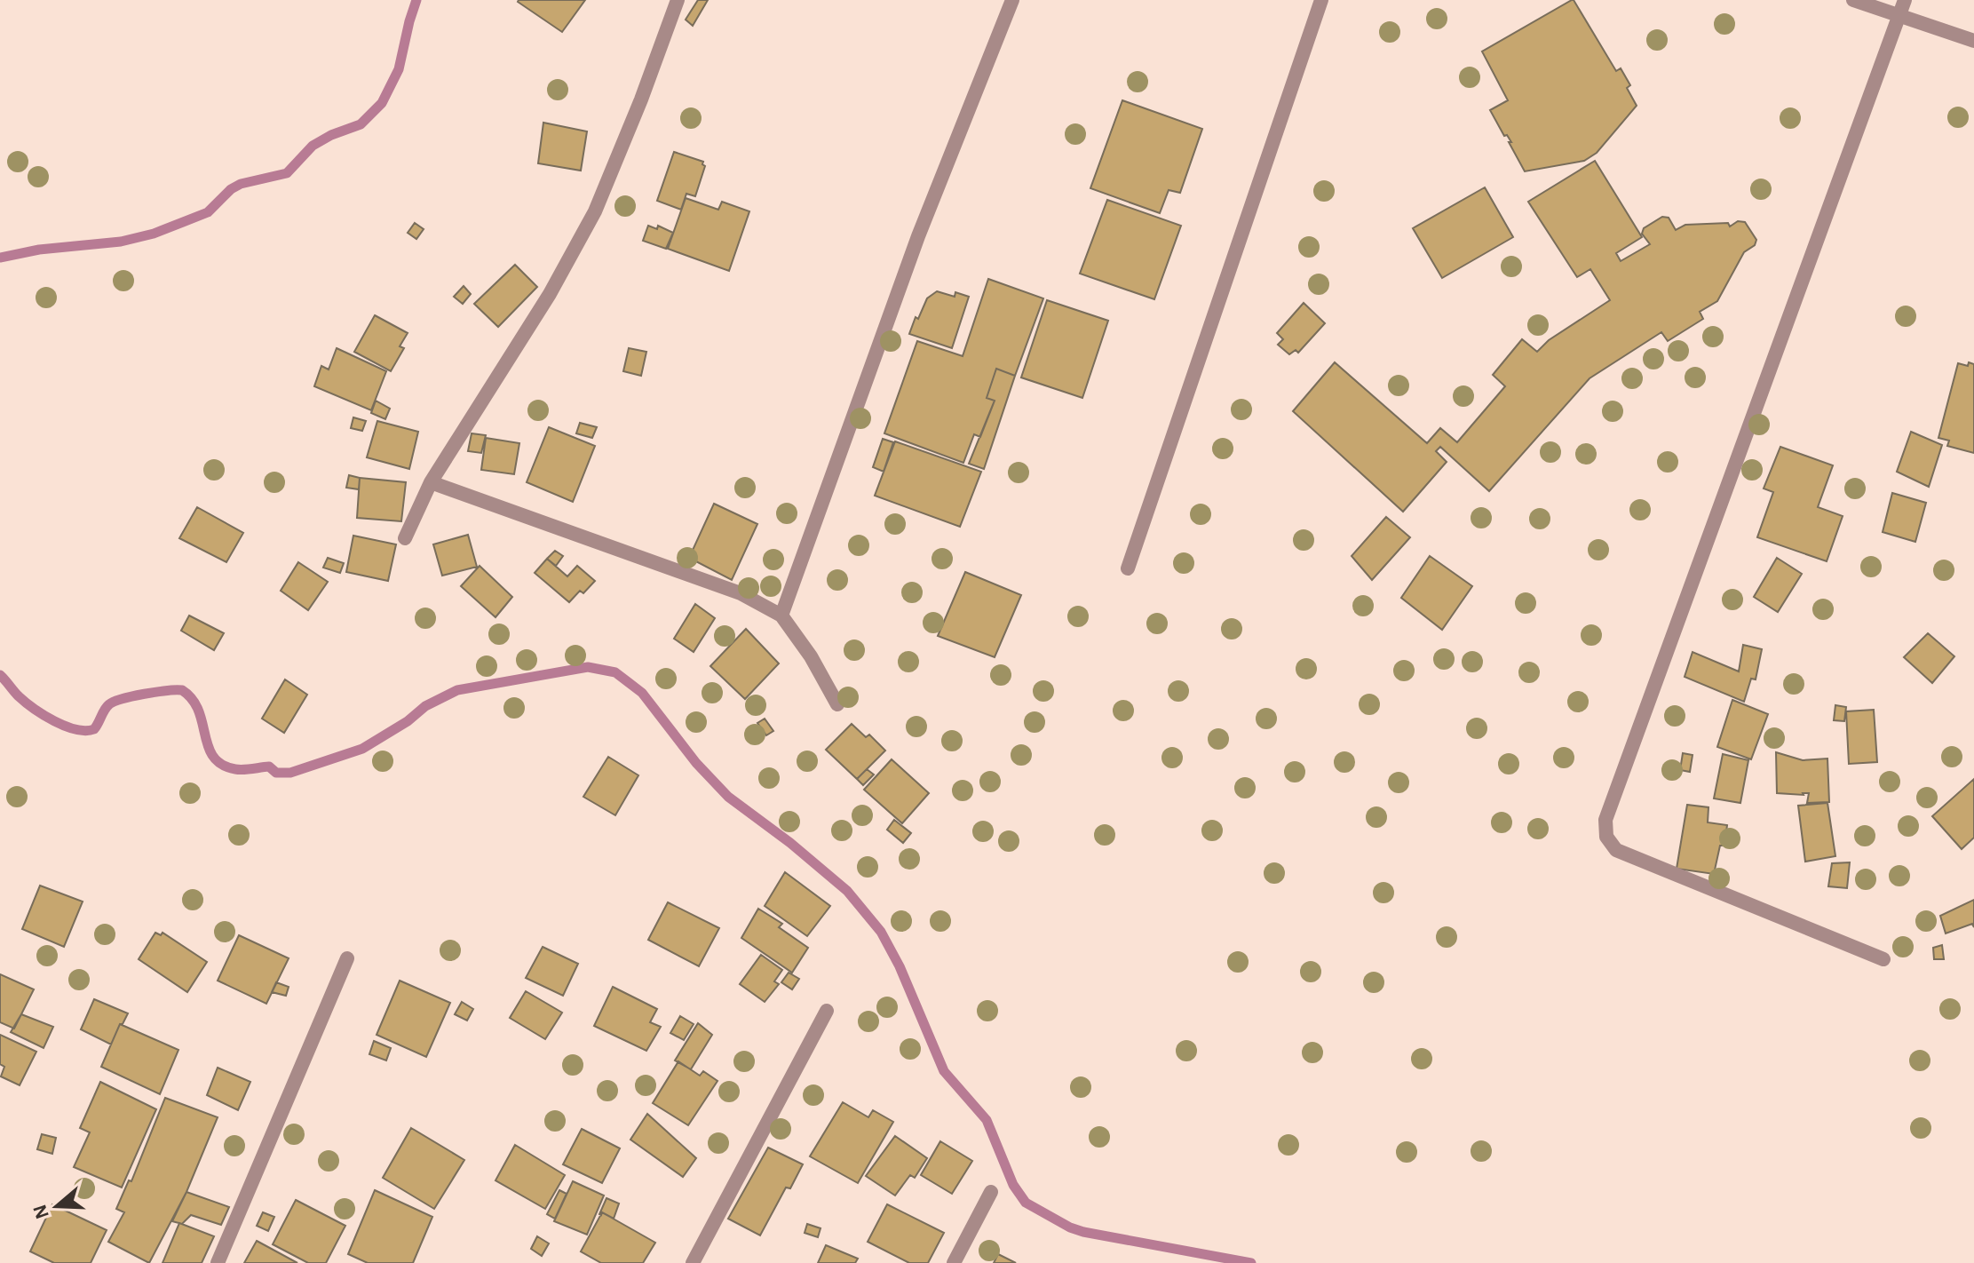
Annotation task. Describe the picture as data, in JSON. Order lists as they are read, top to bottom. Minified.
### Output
{"north":"left"}
